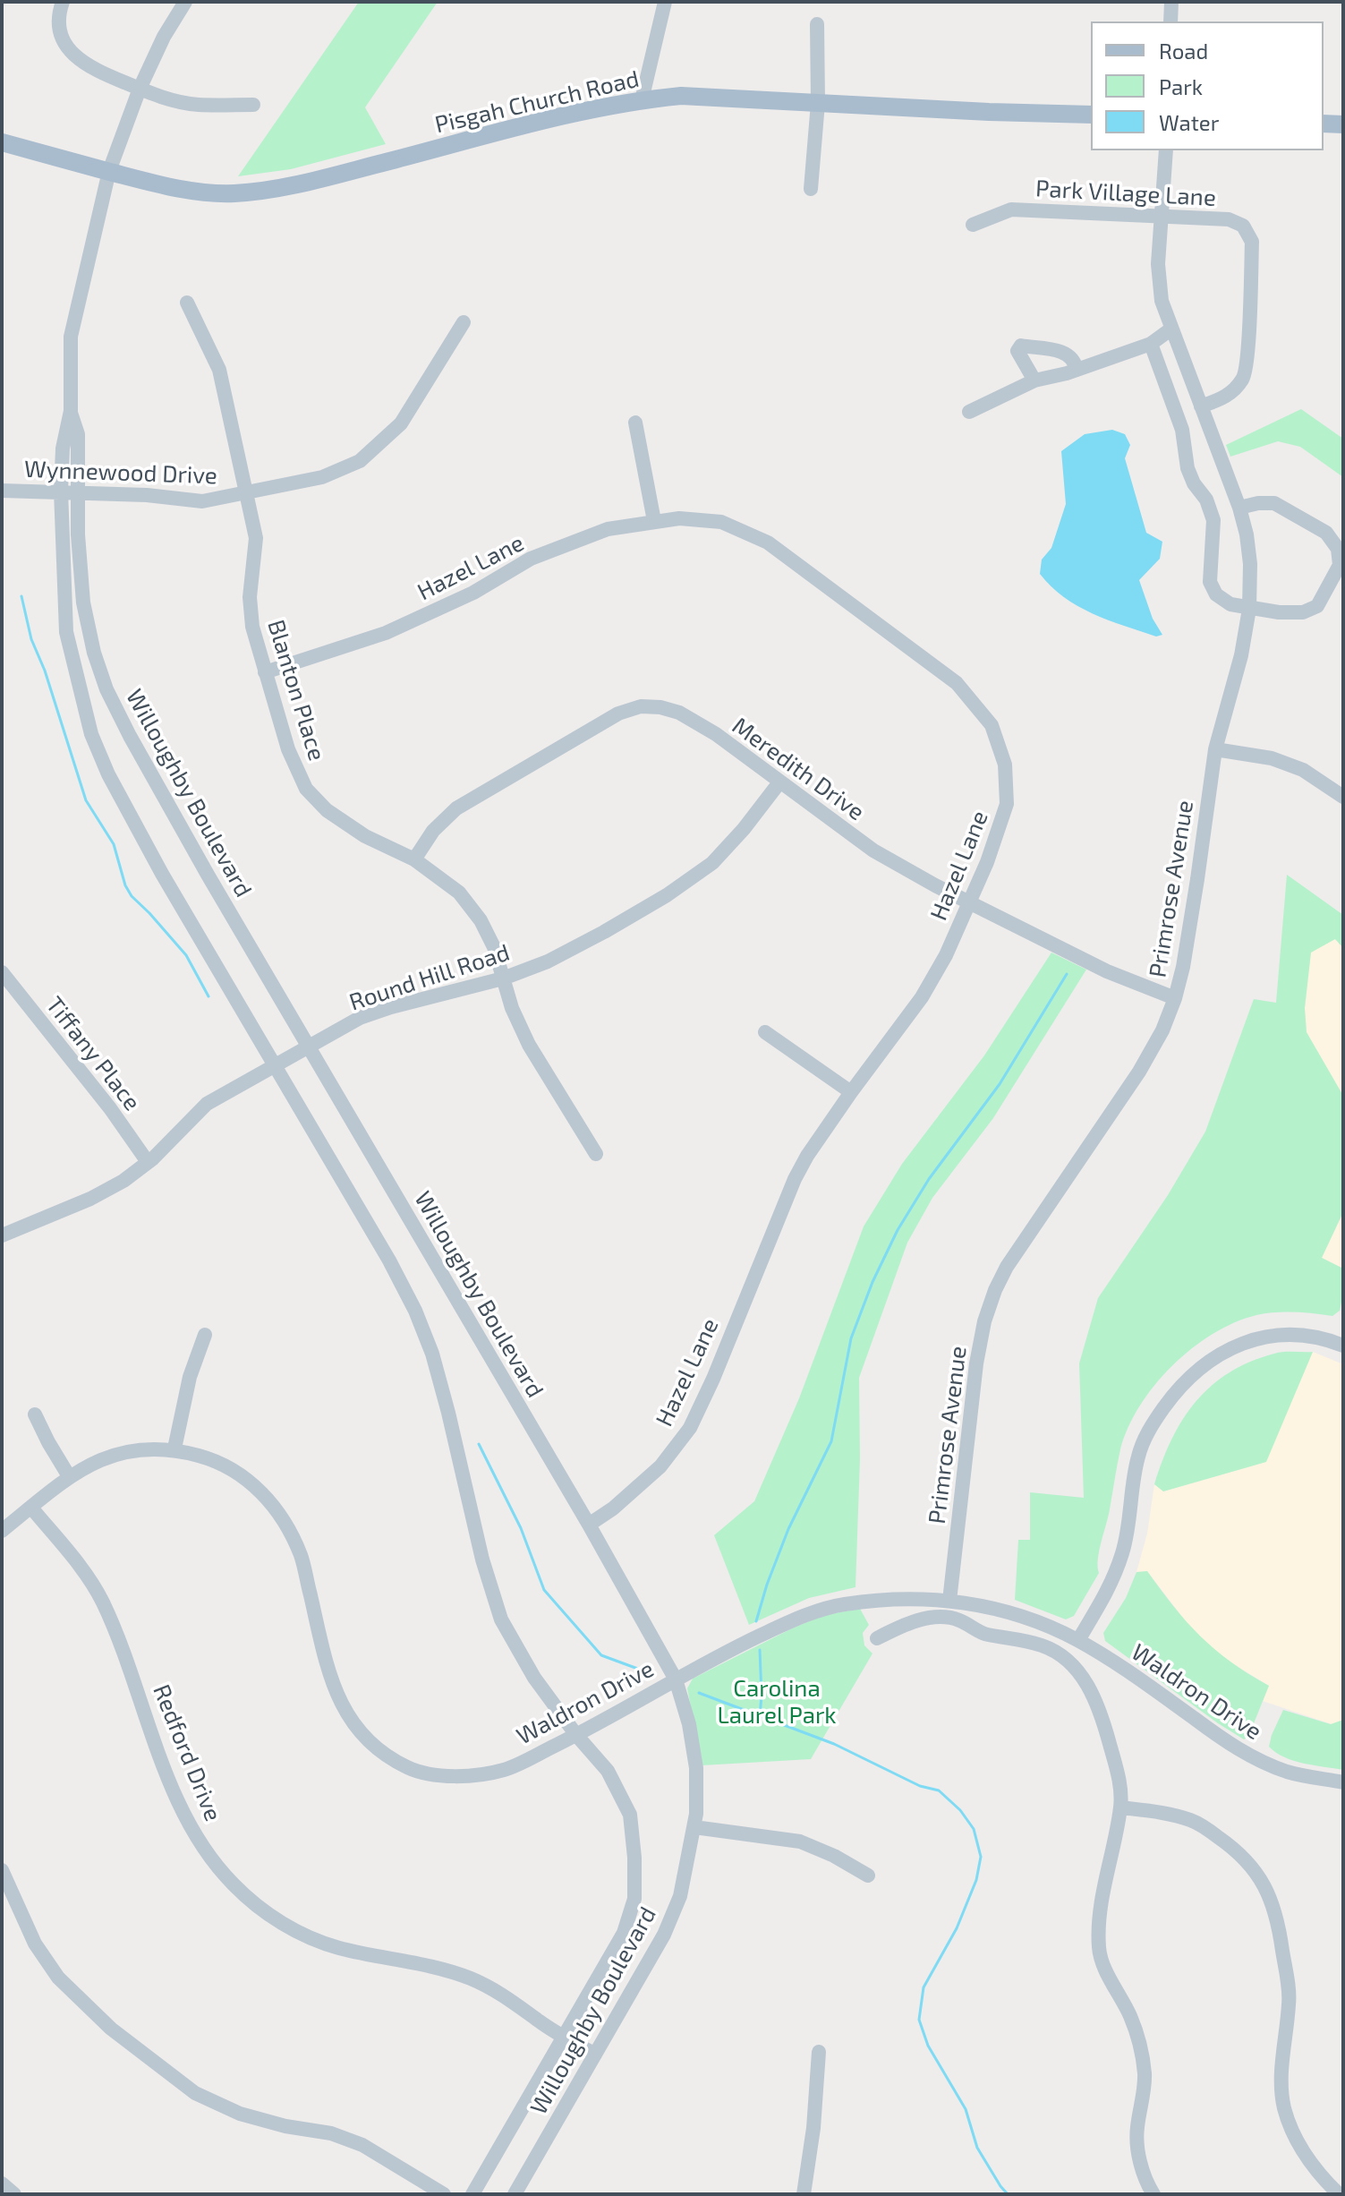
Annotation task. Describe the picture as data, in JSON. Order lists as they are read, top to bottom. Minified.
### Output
{"streets":{"main road":["Pisgah Church Road"],"street":["Park Village Lane","Wynnewood Drive","Hazel Lane","Blanton Place","Meredith Drive","Willoughby Boulevard","Primrose Avenue","Round Hill Road","Tiffany Place","Waldron Drive","Redford Drive"]},"crossings":[["Pisgah Church Road","Willoughby Boulevard"],["Park Village Lane","Primrose Avenue"],["Wynnewood Drive","Blanton Place"],["Wynnewood Drive","Willoughby Boulevard"],["Hazel Lane","Blanton Place"],["Hazel Lane","Meredith Drive"],["Hazel Lane","Willoughby Boulevard"],["Blanton Place","Meredith Drive"],["Blanton Place","Round Hill Road"],["Meredith Drive","Primrose Avenue"],["Meredith Drive","Round Hill Road"],["Willoughby Boulevard","Round Hill Road"],["Willoughby Boulevard","Waldron Drive"],["Willoughby Boulevard","Redford Drive"],["Primrose Avenue","Waldron Drive"],["Round Hill Road","Tiffany Place"],["Waldron Drive","Redford Drive"]],"parks":["Carolina Laurel Park"],"legend":["Road","Park","Water"]}
